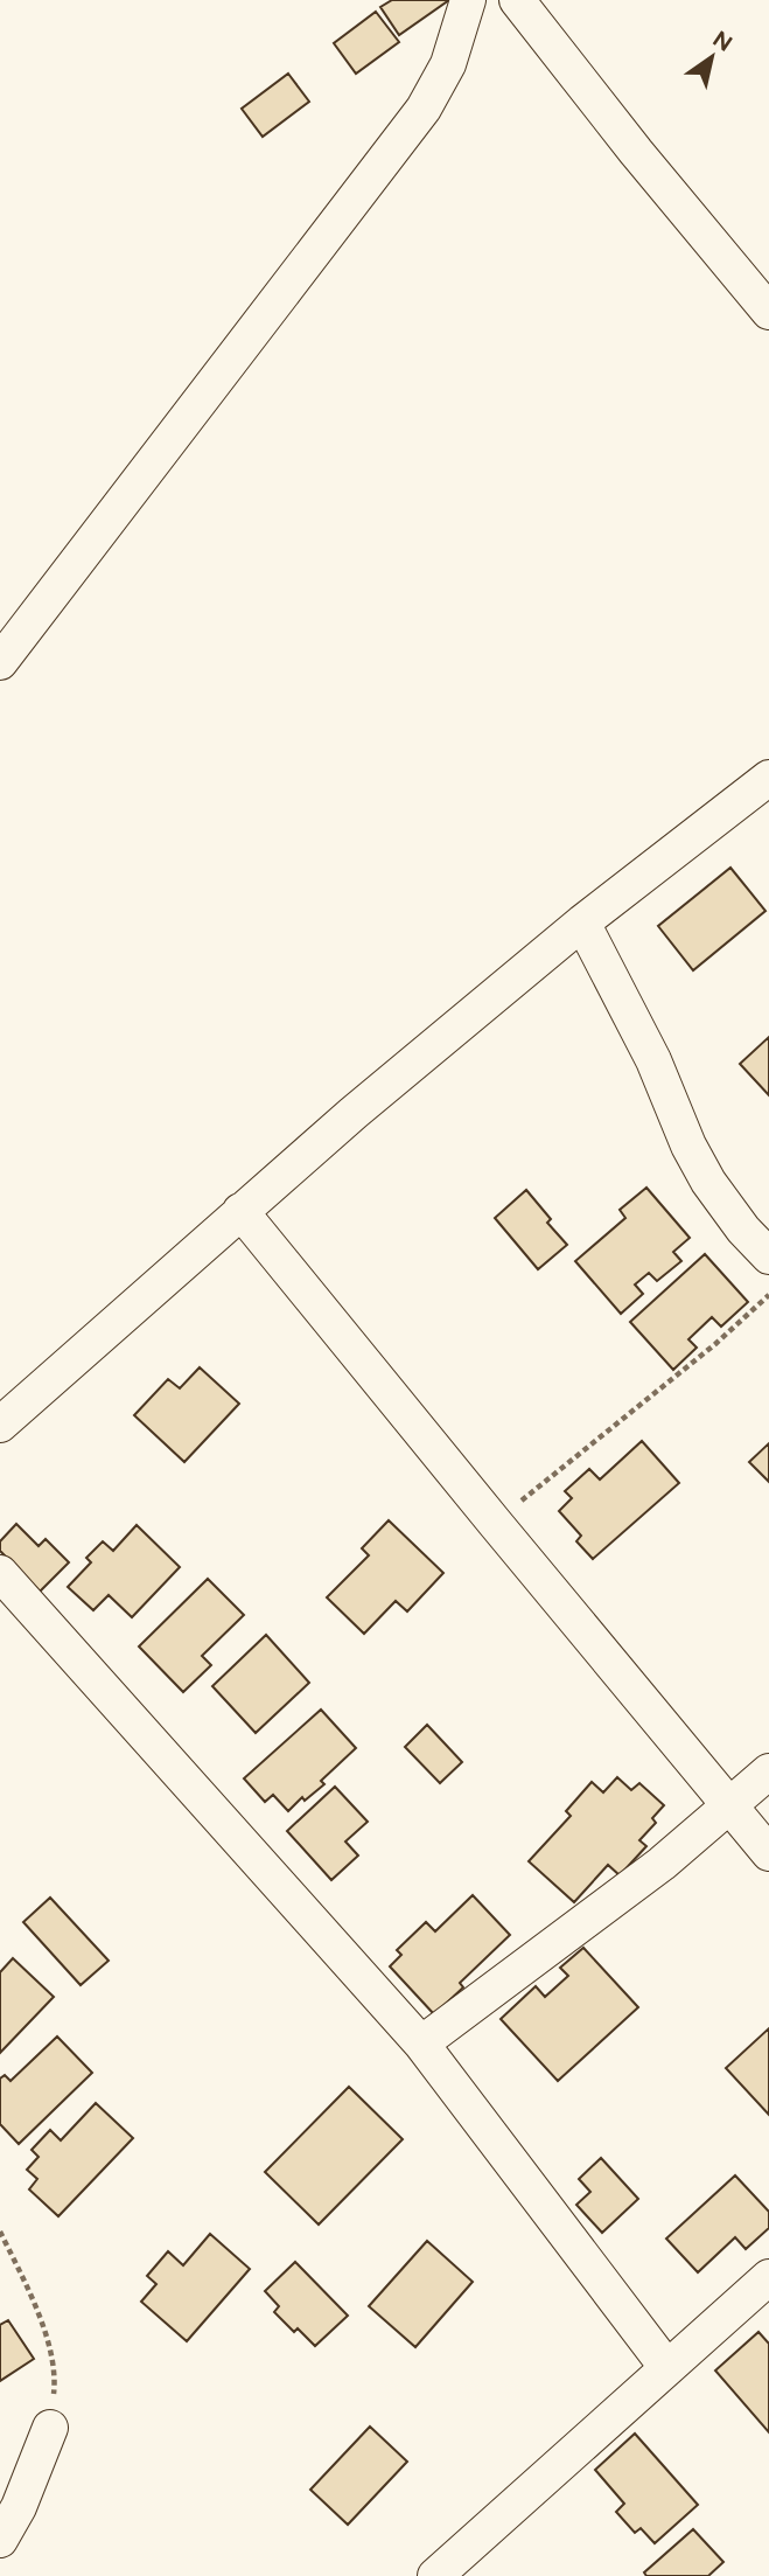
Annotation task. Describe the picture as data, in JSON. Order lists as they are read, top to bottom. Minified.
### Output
{"north":"top right"}
